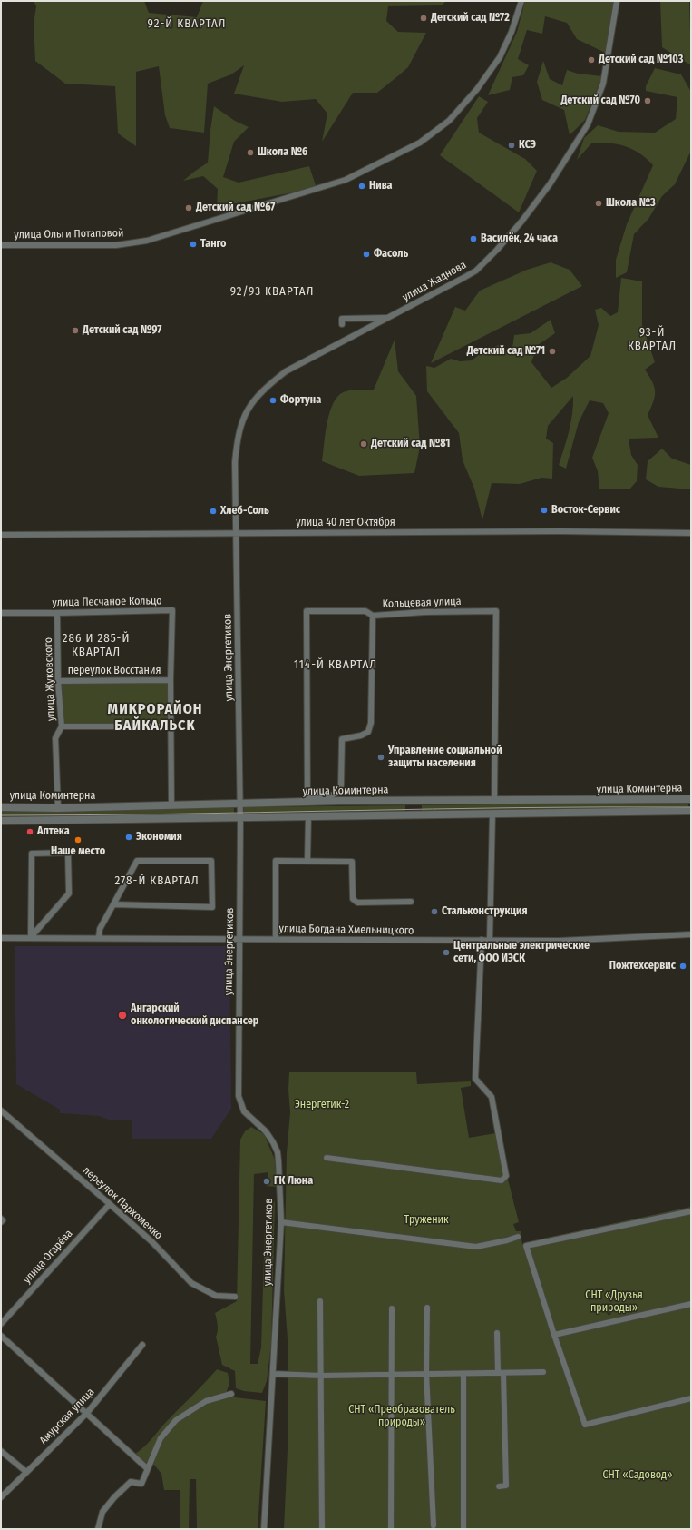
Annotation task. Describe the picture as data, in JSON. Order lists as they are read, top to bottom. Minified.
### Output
{"streets":{"street":["улица Ольги Потаповой","улица Жаднова","улица 40 лет Октября","улица Песчаное Кольцо","Кольцевая улица","улица Энергетиков","переулок Восстания","улица Жуковского","улица Коминтерна","улица Богдана Хмельницкого","переулок Пархоменко","улица Огарёва","Амурская улица"]},"crossings":[["улица Жаднова","улица 40 лет Октября"],["улица Жаднова","улица Энергетиков"],["улица 40 лет Октября","улица Энергетиков"],["улица Песчаное Кольцо","переулок Восстания"],["улица Песчаное Кольцо","улица Жуковского"],["улица Песчаное Кольцо","улица Коминтерна"],["Кольцевая улица","улица Коминтерна"],["улица Энергетиков","улица Коминтерна"],["улица Энергетиков","улица Богдана Хмельницкого"],["переулок Восстания","улица Жуковского"],["улица Жуковского","улица Коминтерна"],["переулок Пархоменко","улица Огарёва"]],"districts":["92-Й КВАРТАЛ","92/93 КВАРТАЛ","93-Й КВАРТАЛ","286 И 285-Й КВАРТАЛ","114-Й КВАРТАЛ","МИКРОРАЙОН БАЙКАЛЬСК","278-Й КВАРТАЛ"],"parks":["Энергетик-2","Труженик","СНТ «Друзья природы»","СНТ «Преобразователь природы»","СНТ «Садовод»"],"places":["Детский сад №72","Детский сад №103","Детский сад №70","КСЭ","Школа №6","Нива","Школа №3","Детский сад №67","Василёк, 24 часа","Танго","Фасоль","Детский сад №97","Детский сад №71","Фортуна","Детский сад №81","Восток-Сервис","Хлеб-Соль","Управление социальной защиты населения","Аптека","Экономия","Наше место","Стальконструкция","Центральные электрические сети, ООО ИЭСК","Пожтехсервис","Ангарский онкологический диспансер","ГК Люна"]}
